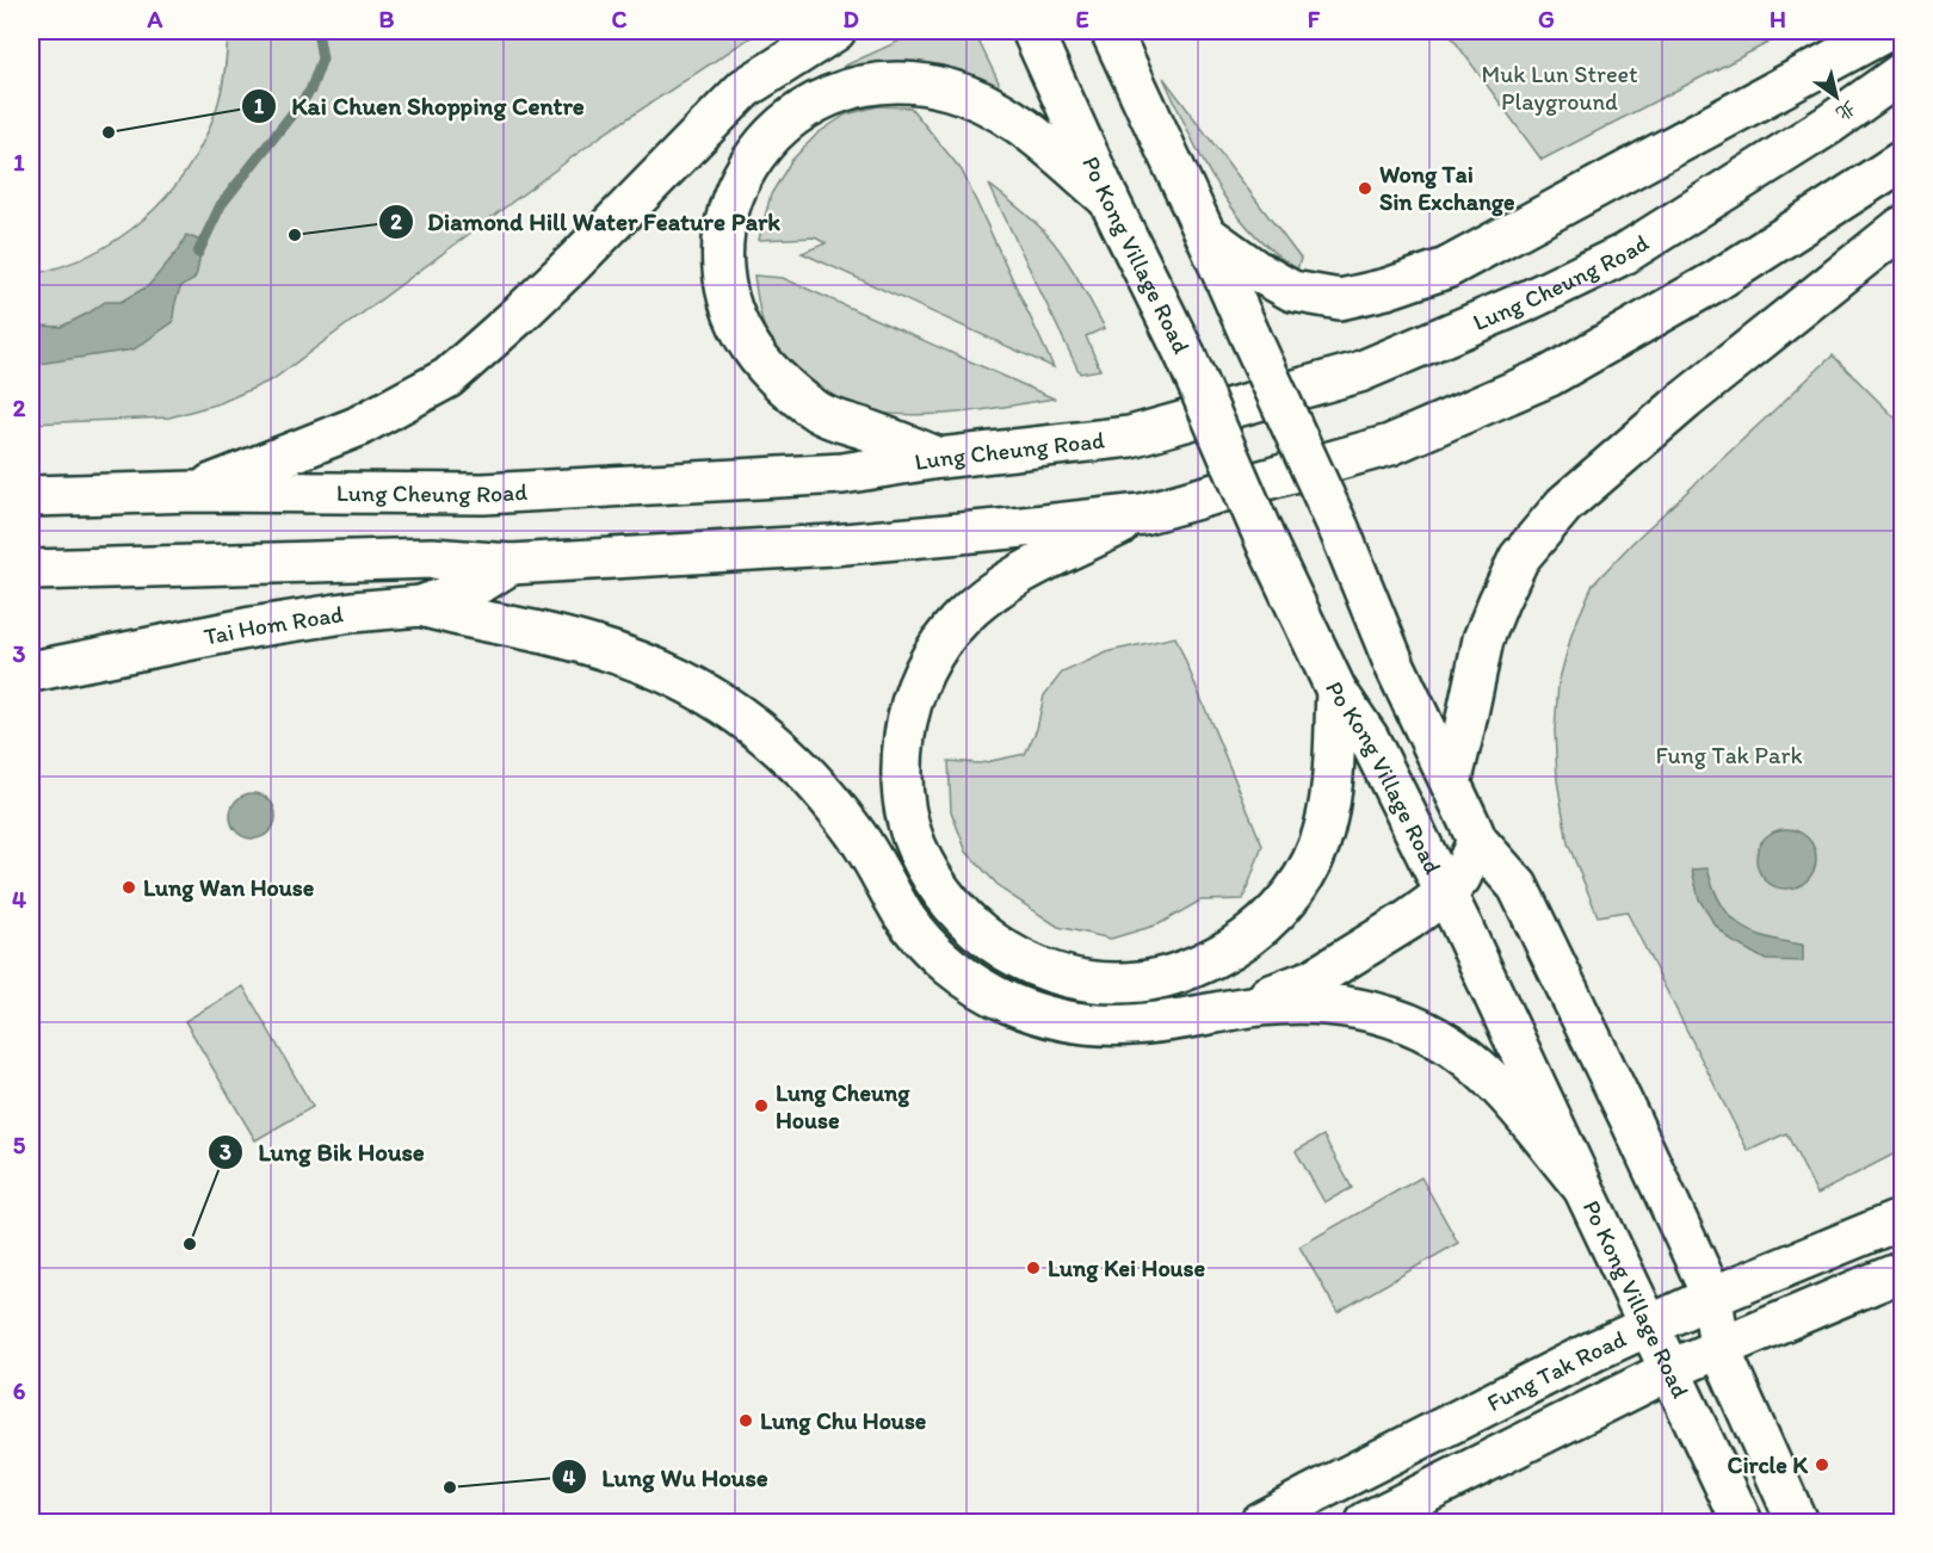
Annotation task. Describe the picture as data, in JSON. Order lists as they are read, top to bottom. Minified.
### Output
{"streets":{"main road":["Po Kong Village Road","Lung Cheung Road","Tai Hom Road","Fung Tak Road"]},"crossings":[["Po Kong Village Road","Fung Tak Road"]],"parks":["Muk Lun Street Playground","Fung Tak Park"],"places":["Kai Chuen Shopping Centre","Wong Tai Sin Exchange","Diamond Hill Water Feature Park","Lung Wan House","Lung Cheung House","Lung Bik House","Lung Kei House","Lung Chu House","Circle K","Lung Wu House"],"north":"bottom right","grid":{"columns":["A","B","C","D","E","F","G","H"],"rows":["1","2","3","4","5","6"]}}
